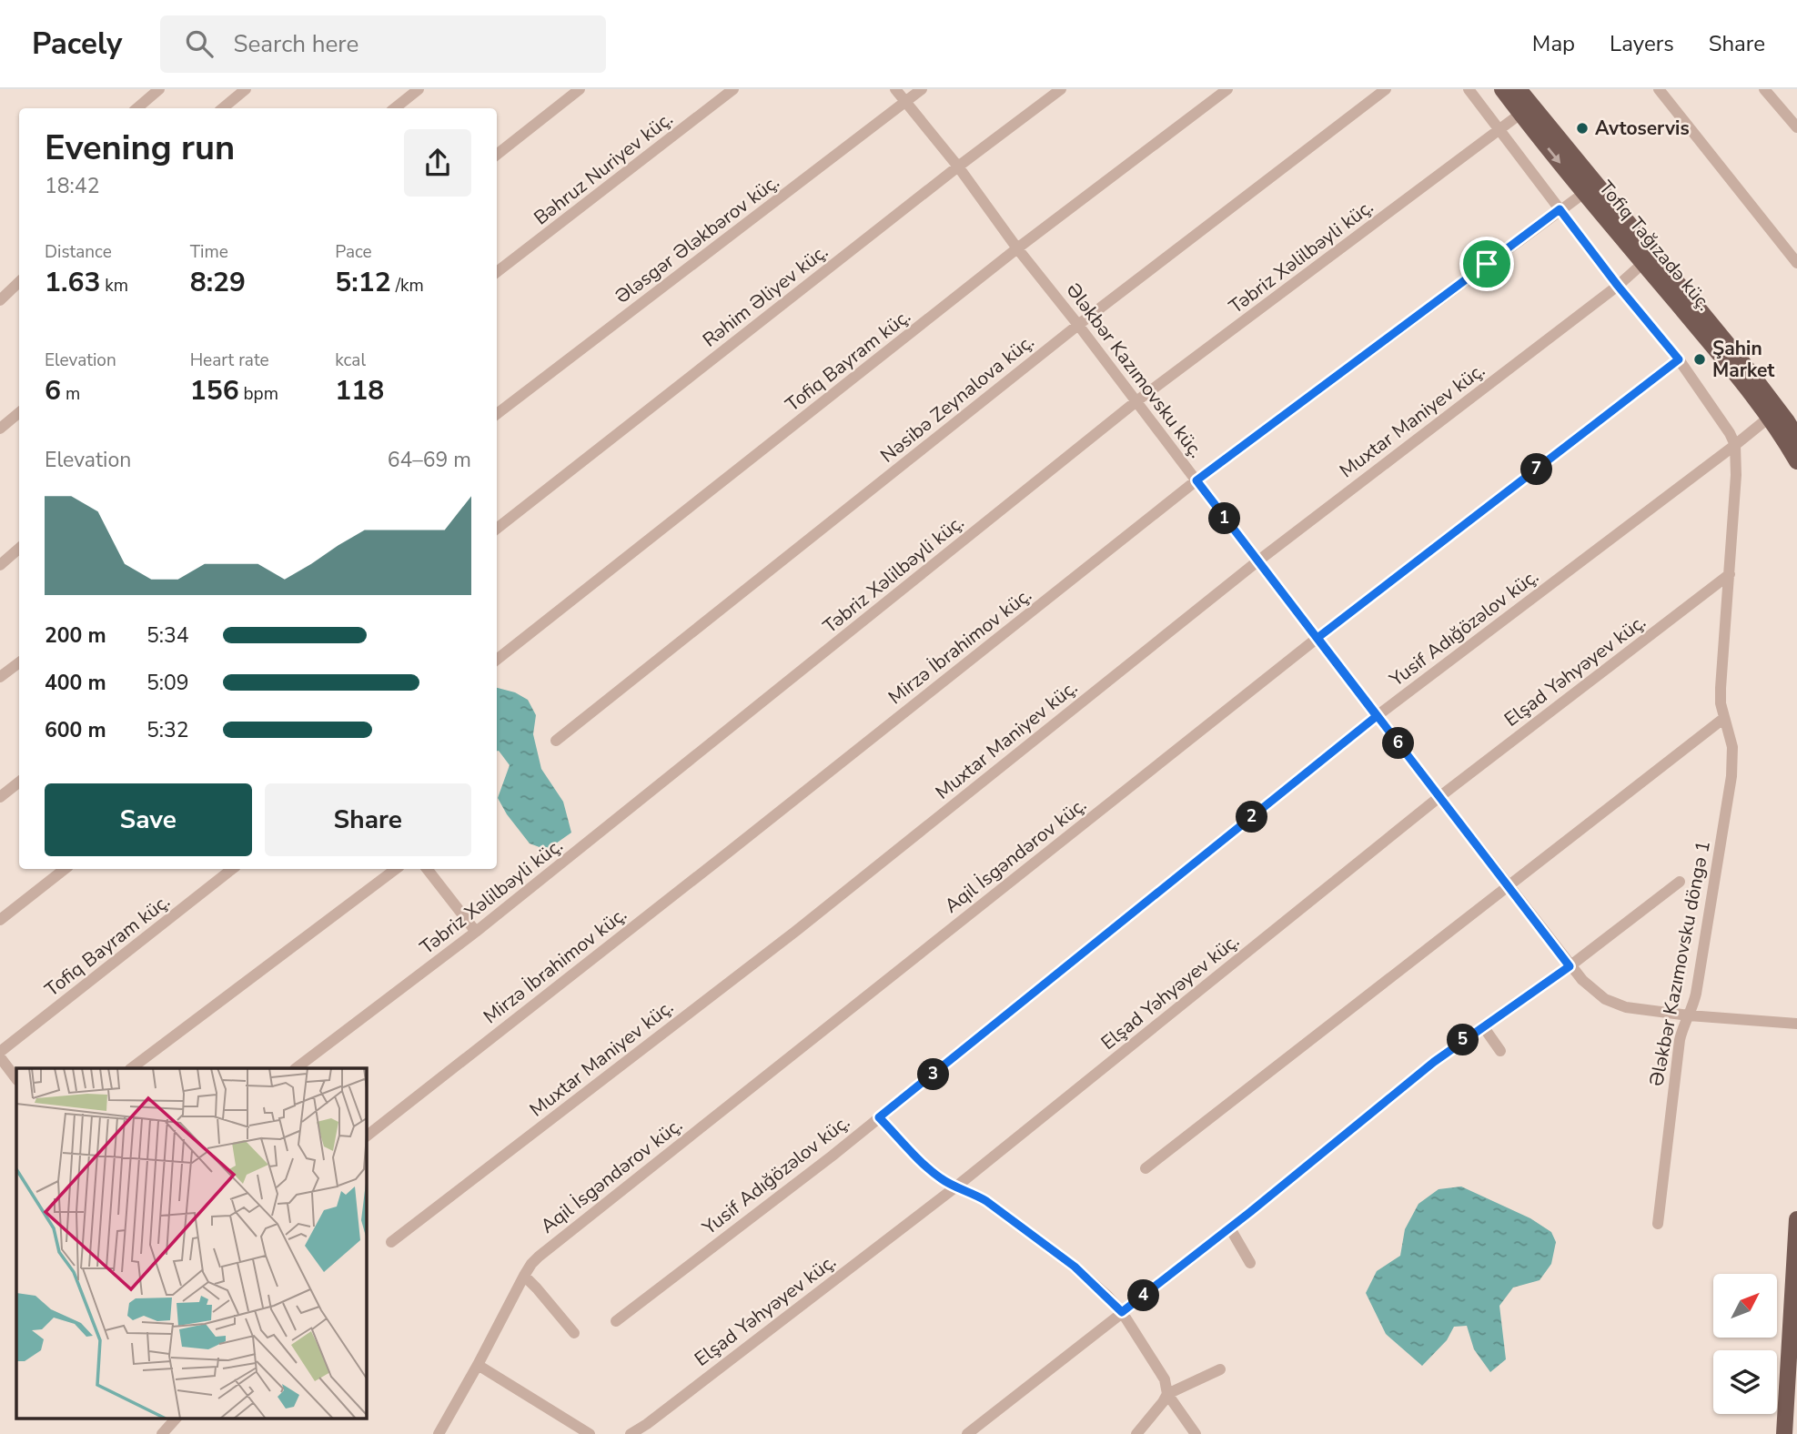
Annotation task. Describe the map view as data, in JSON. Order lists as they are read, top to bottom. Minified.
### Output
{"streets":{"main road":["Tofiq Tağızadə küç."],"street":["Bəhruz Nuriyev küç.","Ələsgər Ələkbərov küç.","Təbriz Xəlilbəyli küç.","Rəhim Əliyev küç.","Tofiq Bayram küç.","Ələkbər Kazımovsku küç.","Nəsibə Zeynalova küç.","Muxtar Maniyev küç.","Yusif Adığözəlov küç.","Mirzə İbrahimov küç.","Elşad Yəhyəyev küç.","Aqil İsgəndərov küç.","Ələkbər Kazımovsku döngə 1"]},"crossings":[["Ələsgər Ələkbərov küç.","Ələkbər Kazımovsku küç."],["Tofiq Tağızadə küç.","Təbriz Xəlilbəyli küç."],["Tofiq Tağızadə küç.","Muxtar Maniyev küç."],["Tofiq Tağızadə küç.","Yusif Adığözəlov küç."],["Tofiq Tağızadə küç.","Mirzə İbrahimov küç."],["Təbriz Xəlilbəyli küç.","Ələkbər Kazımovsku küç."],["Rəhim Əliyev küç.","Ələkbər Kazımovsku küç."],["Tofiq Bayram küç.","Ələkbər Kazımovsku küç."],["Ələkbər Kazımovsku küç.","Nəsibə Zeynalova küç."],["Ələkbər Kazımovsku küç.","Muxtar Maniyev küç."],["Ələkbər Kazımovsku küç.","Yusif Adığözəlov küç."],["Ələkbər Kazımovsku küç.","Mirzə İbrahimov küç."],["Ələkbər Kazımovsku küç.","Elşad Yəhyəyev küç."],["Ələkbər Kazımovsku küç.","Aqil İsgəndərov küç."],["Ələkbər Kazımovsku küç.","Ələkbər Kazımovsku döngə 1"],["Yusif Adığözəlov küç.","Ələkbər Kazımovsku döngə 1"],["Elşad Yəhyəyev küç.","Ələkbər Kazımovsku döngə 1"]],"places":["Avtoservis","Şahin Market"],"north":"top right","page":{"header":"Pacely","search":"Search here","nav":["Map","Layers","Share"],"heading":["Evening run","18:42"],"stats":[["Distance","1.63 km"],["Time","8:29"],["Pace","5:12 /km"],["Elevation","6 m"],["Heart rate","156 bpm"],["kcal","118"]],"chart":["Elevation","64–69 m"],"pins":["7","1","6","2","5","3","4"],"list":[{"name":"200 m","note":"5:34"},{"name":"400 m","note":"5:09"},{"name":"600 m","note":"5:32"}],"buttons":["Save","Share"]}}
